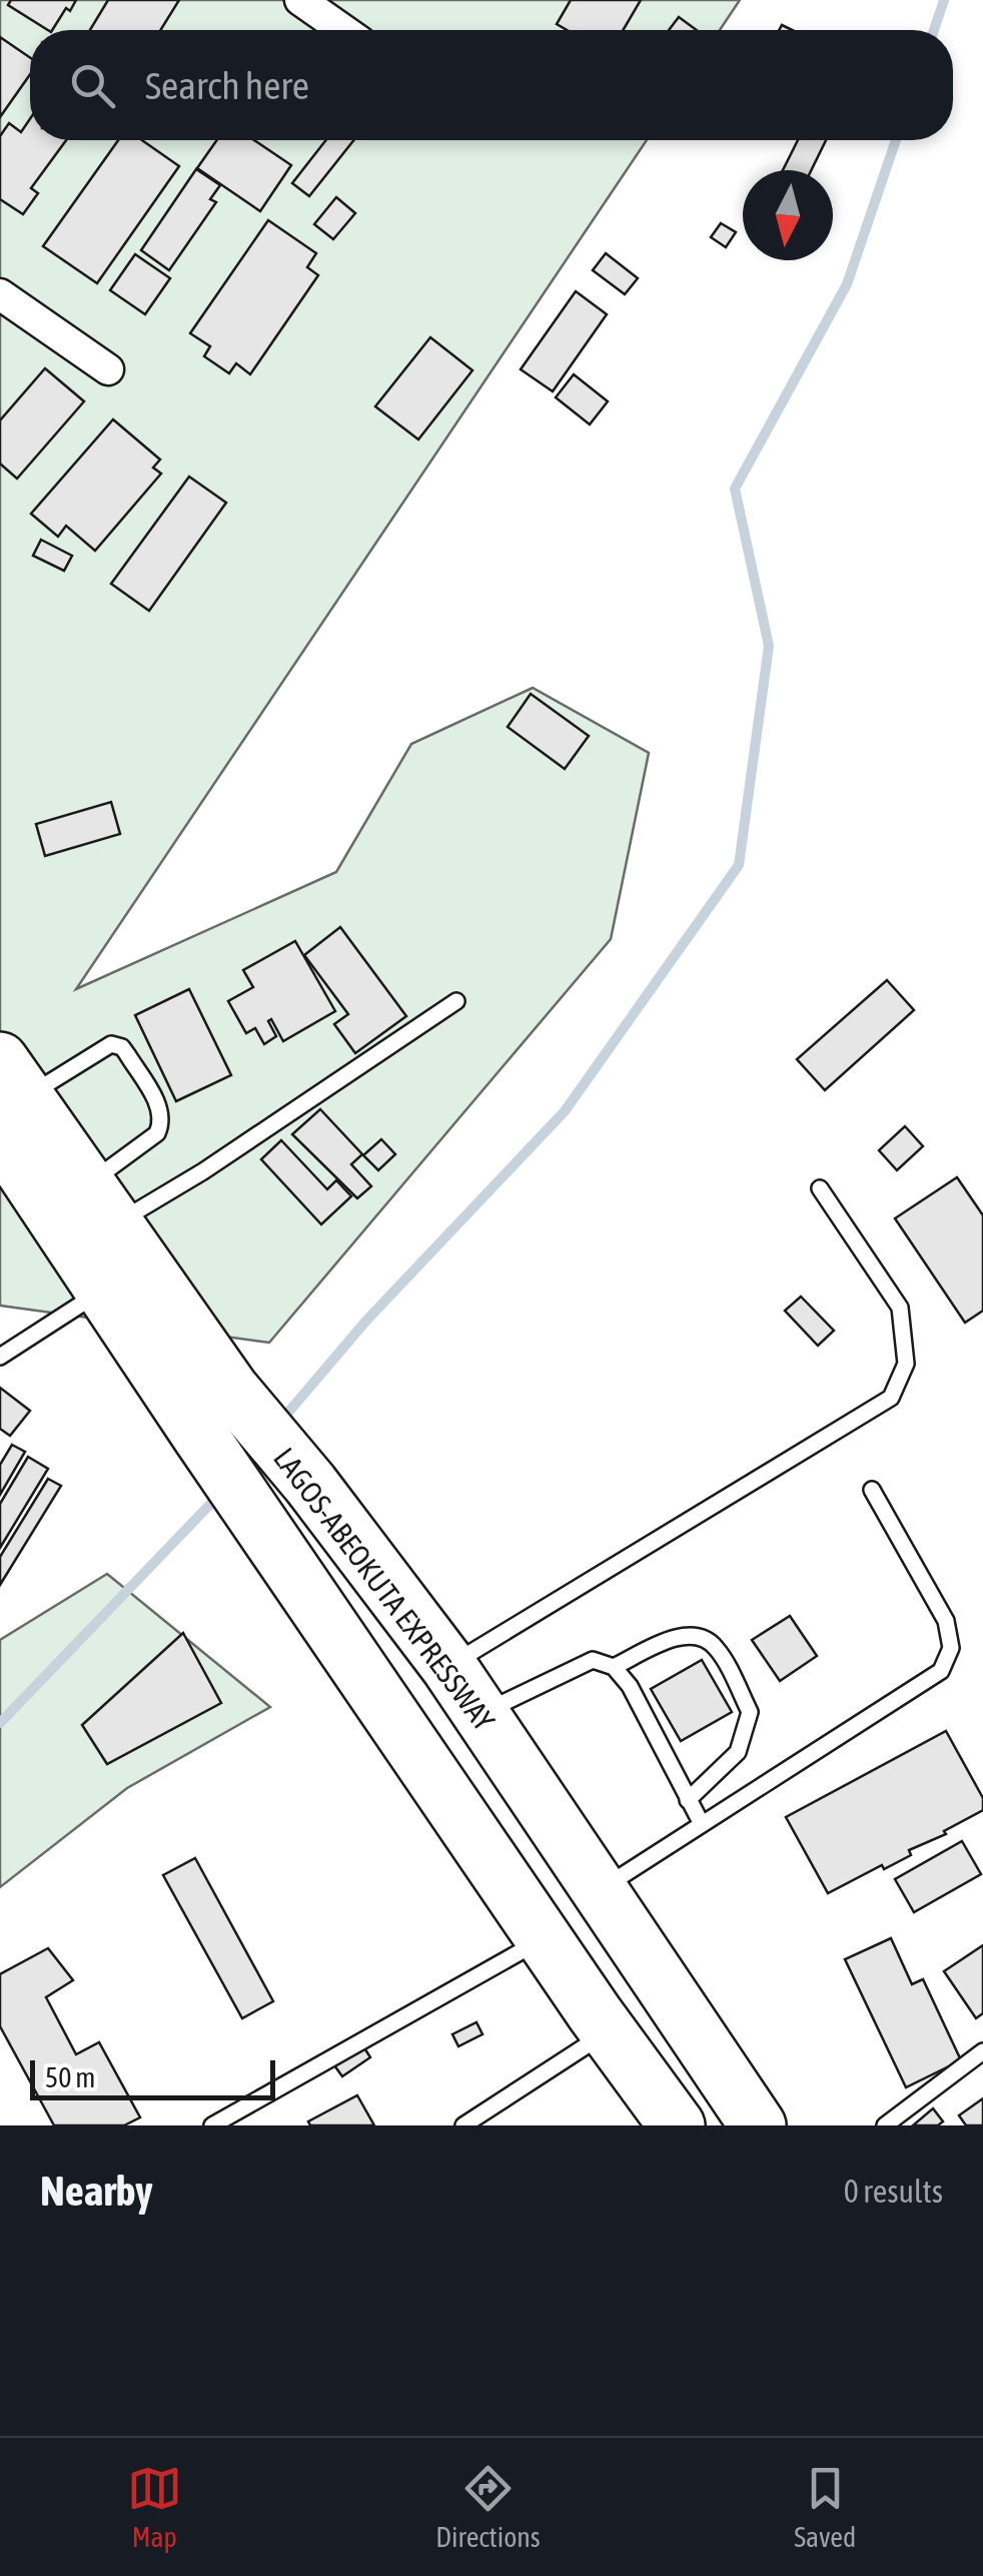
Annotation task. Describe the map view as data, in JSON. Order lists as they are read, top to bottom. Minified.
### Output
{"streets":{"highway":["LAGOS-ABEOKUTA EXPRESSWAY"]},"scale_bar":"50 m","north":"bottom","page":{"search":"Search here","scale":"50 m","heading":["Nearby","0 results"],"nav":["Map","Directions","Saved"]}}
